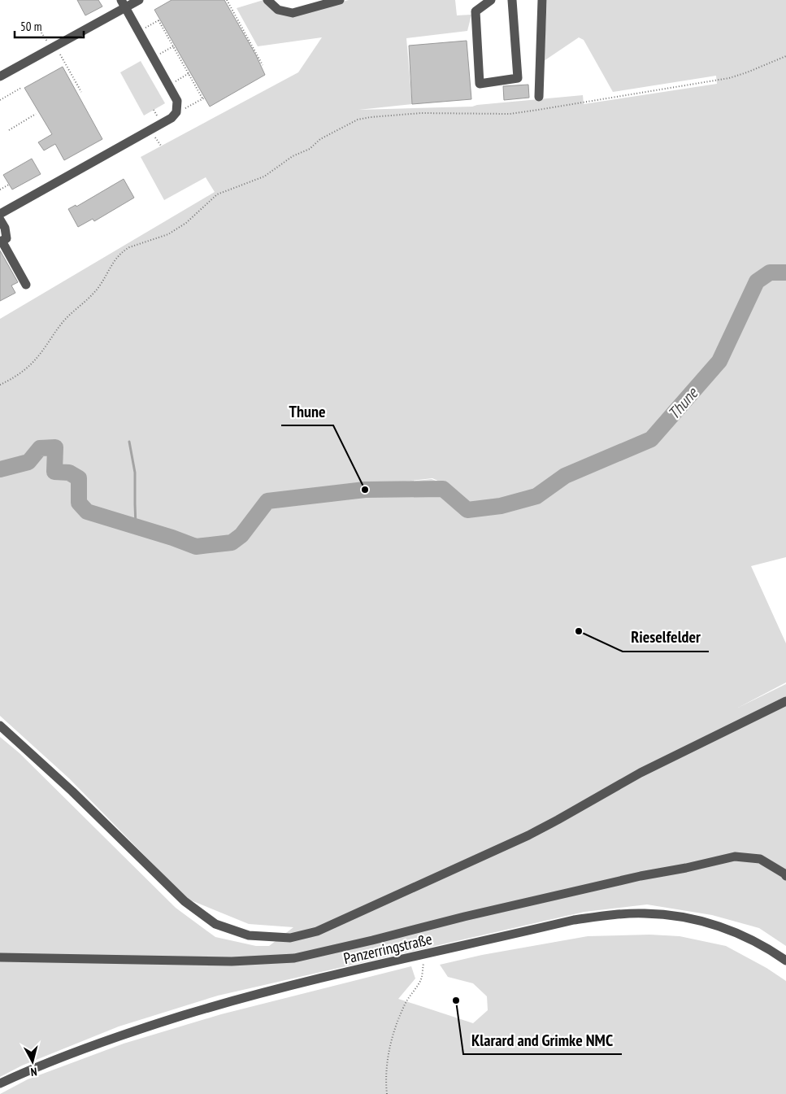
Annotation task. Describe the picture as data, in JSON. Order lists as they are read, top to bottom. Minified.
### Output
{"streets":{"street":["Panzerringstraße"]},"water":["Thune"],"places":["Thune","Rieselfelder","Klarard and Grimke NMC"],"scale_bar":"50 m","north":"bottom"}
